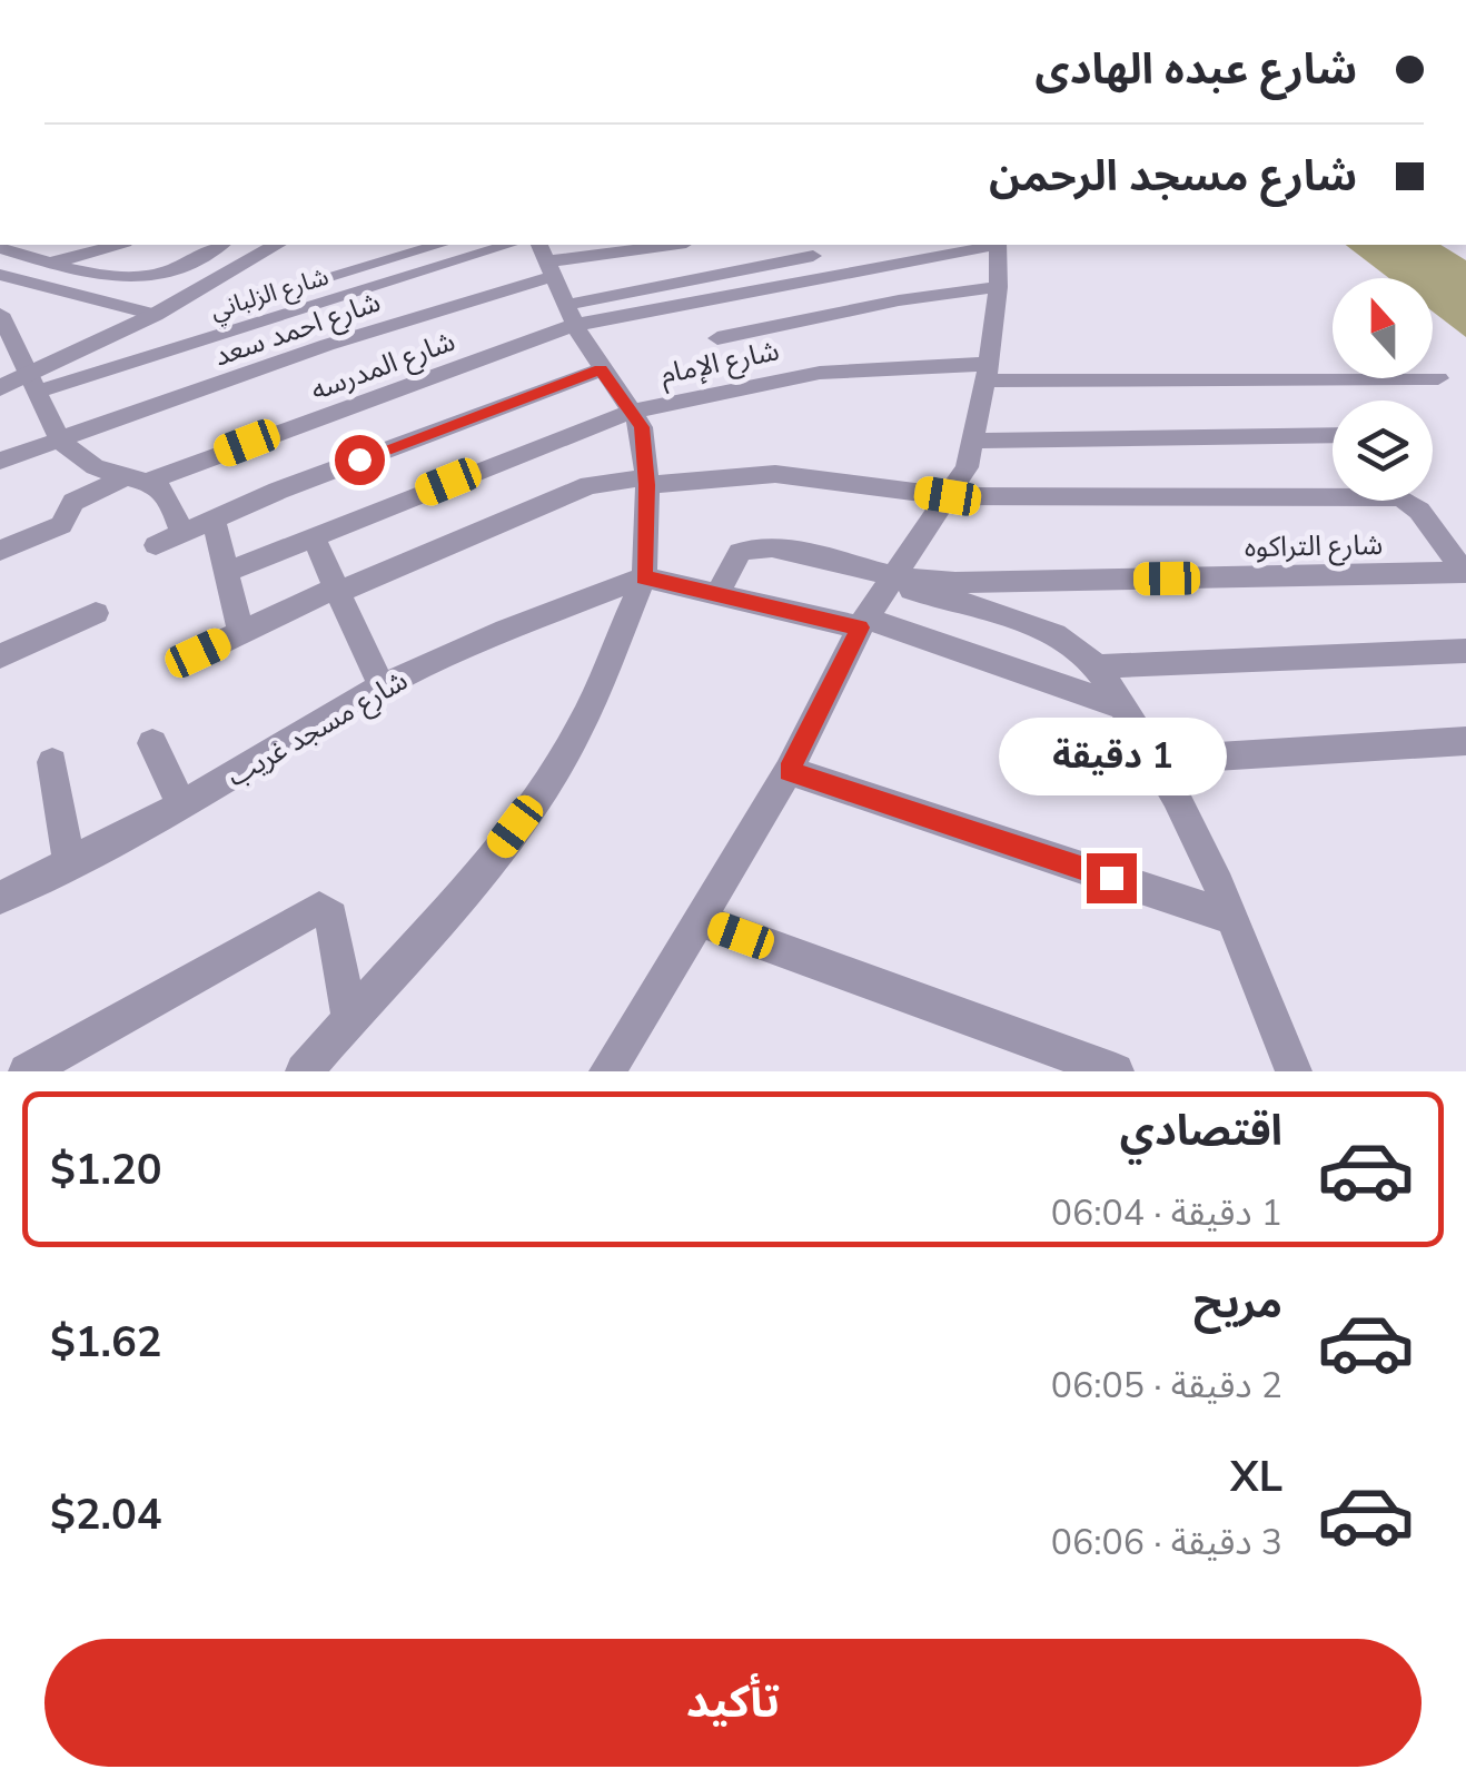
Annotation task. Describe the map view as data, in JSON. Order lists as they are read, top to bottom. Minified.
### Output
{"streets":{"street":["شارع الزلباني","شارع احمد سعد","شارع الإمام","شارع المدرسه","شارع التراكوه","شارع مسجد غريب"]},"north":"top","page":{"banner":["شارع عبده الهادى","شارع مسجد الرحمن"],"bubble":"1 دقيقة","list":[{"name":"اقتصادي","note":"1 دقيقة · 06:04","value":"$1.20"},{"name":"مريح","note":"2 دقيقة · 06:05","value":"$1.62"},{"name":"XL","note":"3 دقيقة · 06:06","value":"$2.04"}],"buttons":"تأكيد"}}
